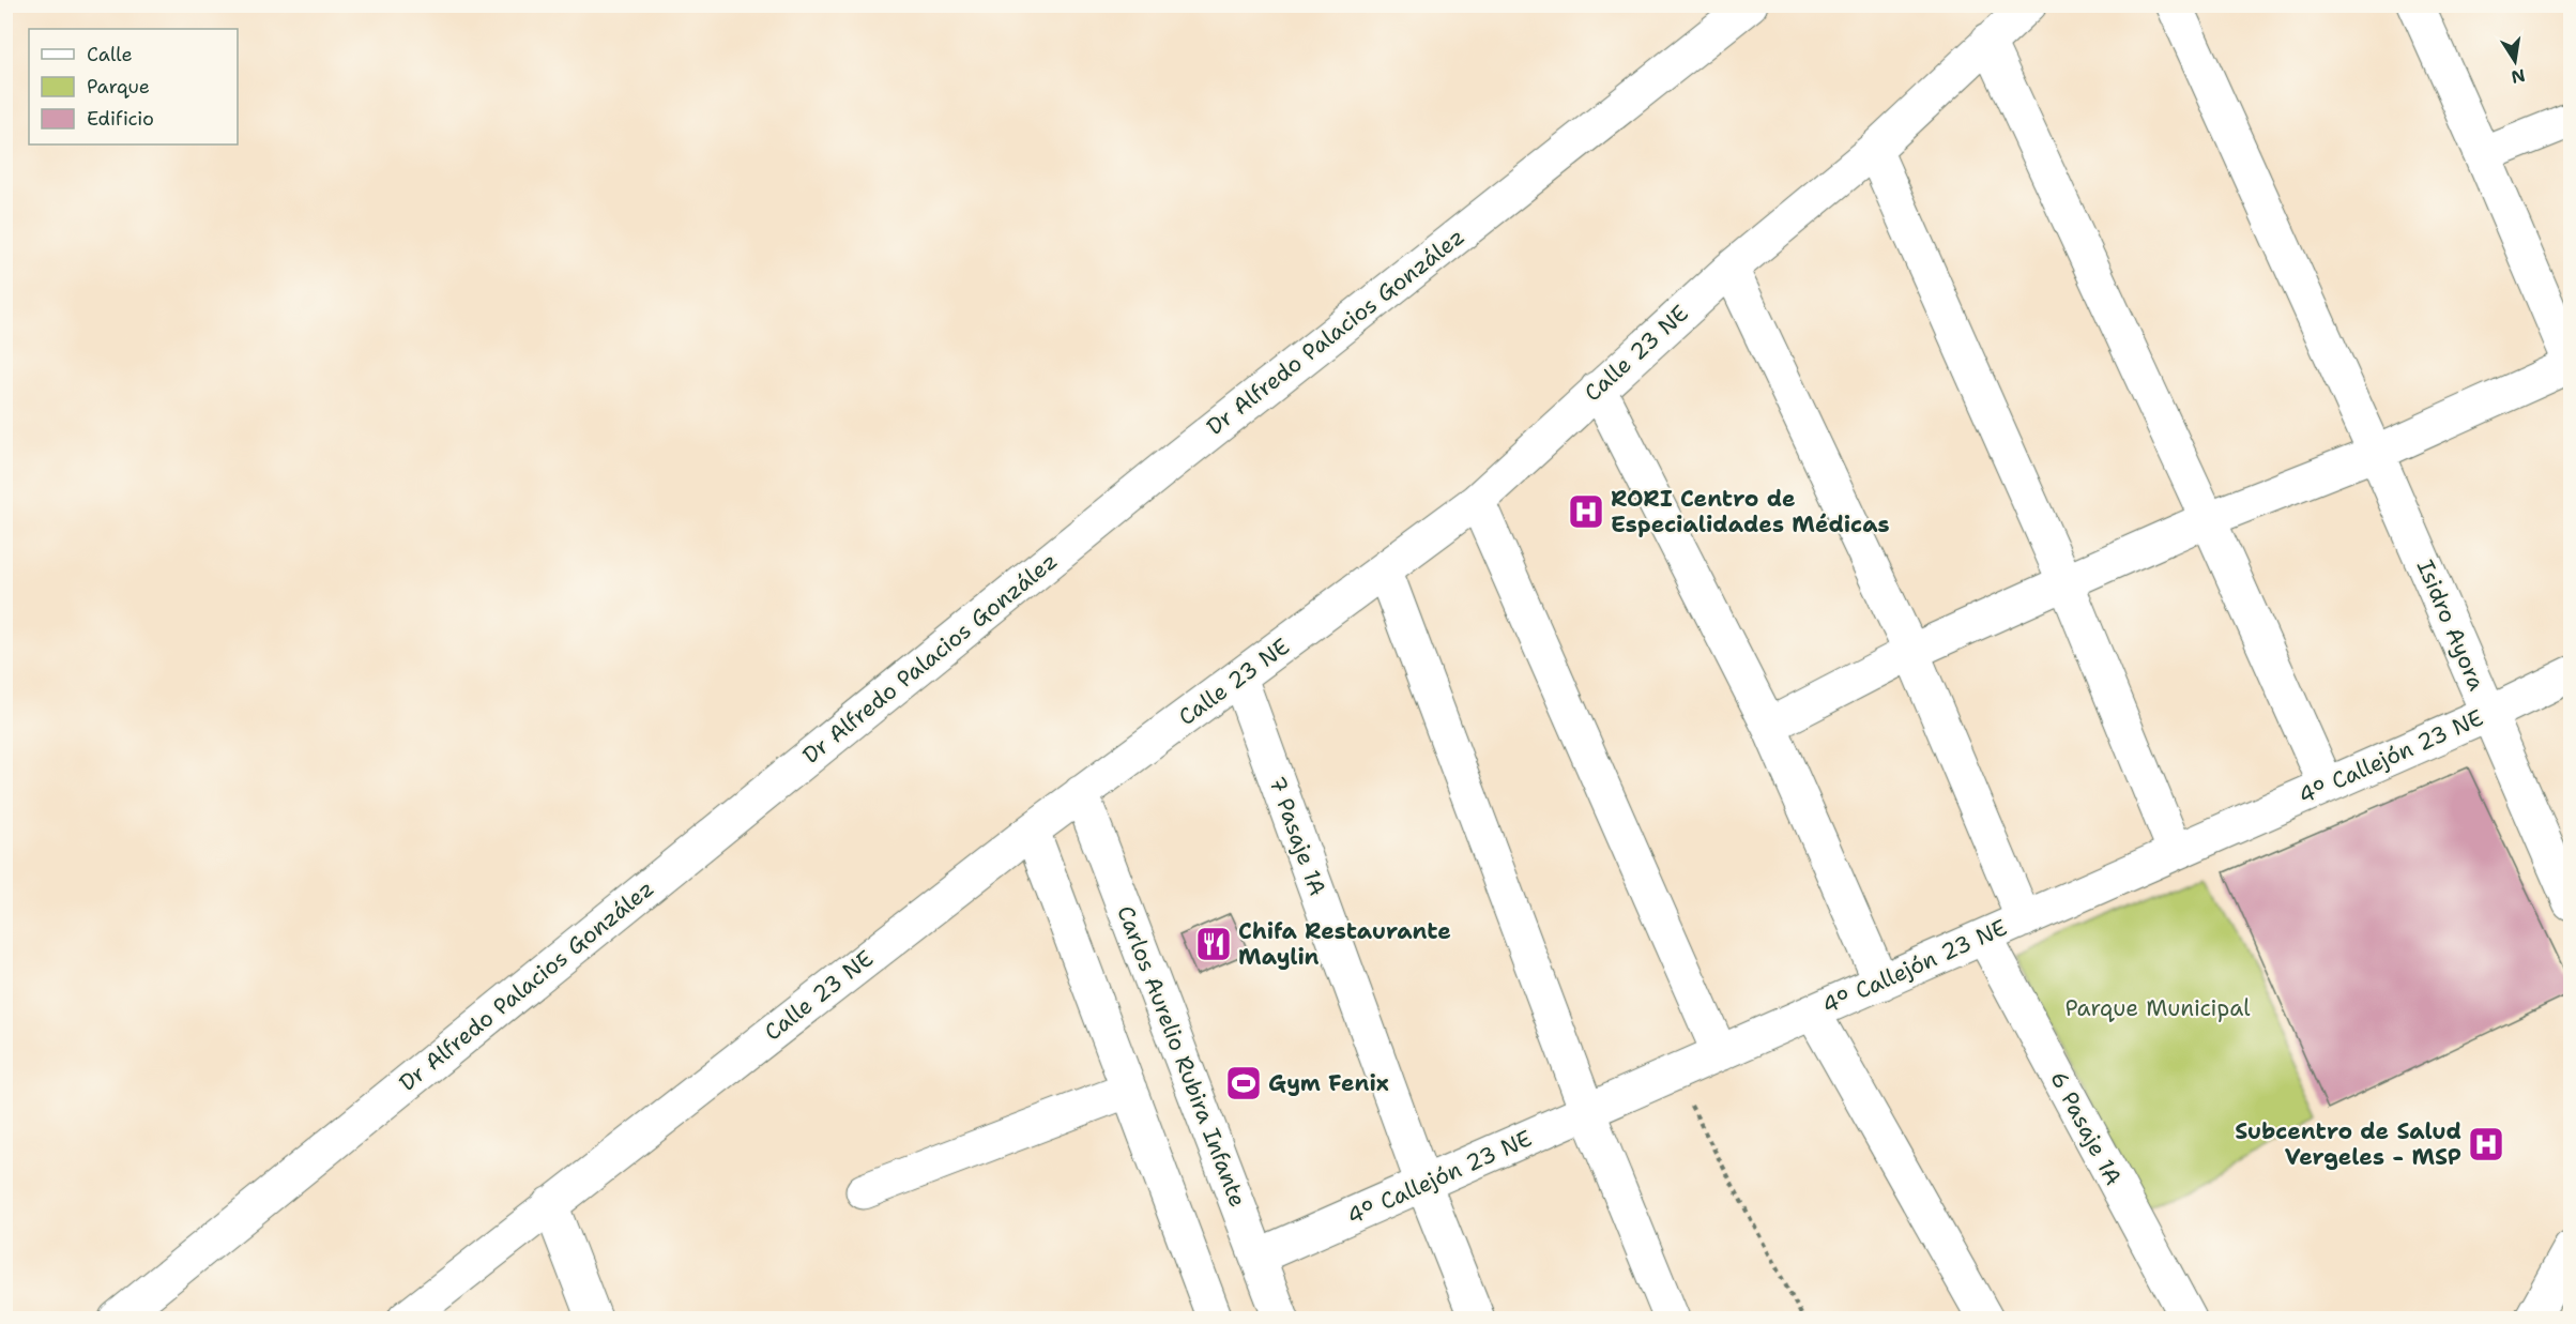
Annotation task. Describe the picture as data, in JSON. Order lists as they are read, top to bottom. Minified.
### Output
{"streets":{"street":["Dr Alfredo Palacios González","Calle 23 NE","Isidro Ayora","4° Callejón 23 NE","7 Pasaje 1A","Carlos Aurelio Rubira Infante","6 Pasaje 1A"]},"crossings":[["Calle 23 NE","7 Pasaje 1A"],["Calle 23 NE","Carlos Aurelio Rubira Infante"],["Isidro Ayora","4° Callejón 23 NE"],["4° Callejón 23 NE","7 Pasaje 1A"],["4° Callejón 23 NE","Carlos Aurelio Rubira Infante"],["4° Callejón 23 NE","6 Pasaje 1A"]],"parks":["Parque Municipal"],"places":{"hospital":["RORI Centro de Especialidades Médicas","Subcentro de Salud Vergeles - MSP"],"restaurant":["Chifa Restaurante Maylin"],"sports":["Gym Fenix"]},"legend":["Calle","Parque","Edificio"],"north":"bottom"}
